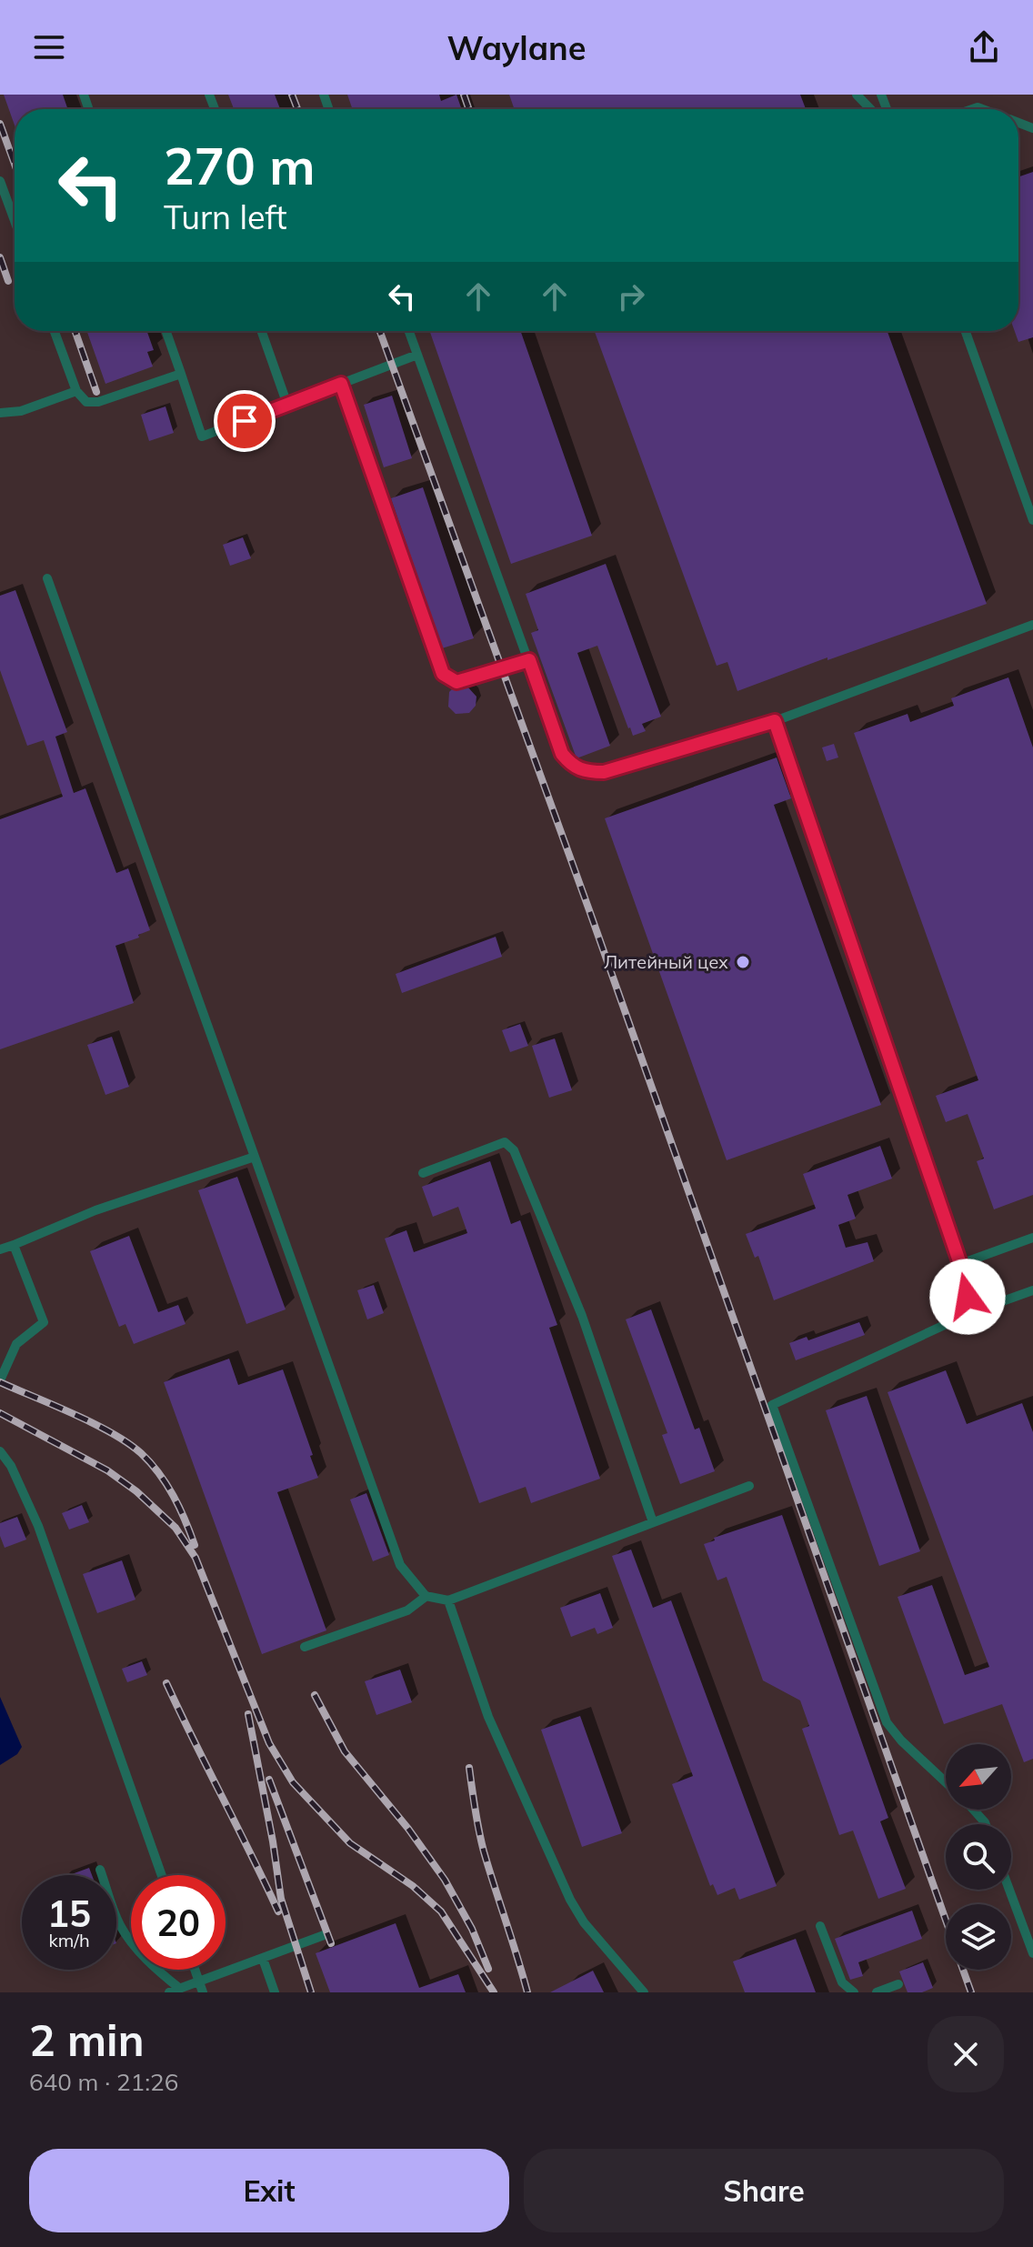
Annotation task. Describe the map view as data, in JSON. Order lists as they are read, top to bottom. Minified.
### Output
{"places":["Литейный цех"],"north":"bottom left","page":{"header":"Waylane","turn":["270 m","Turn left"],"speed":"15 km/h","limit":"20","heading":["2 min","640 m · 21:26"],"buttons":["Exit","Share"]}}
